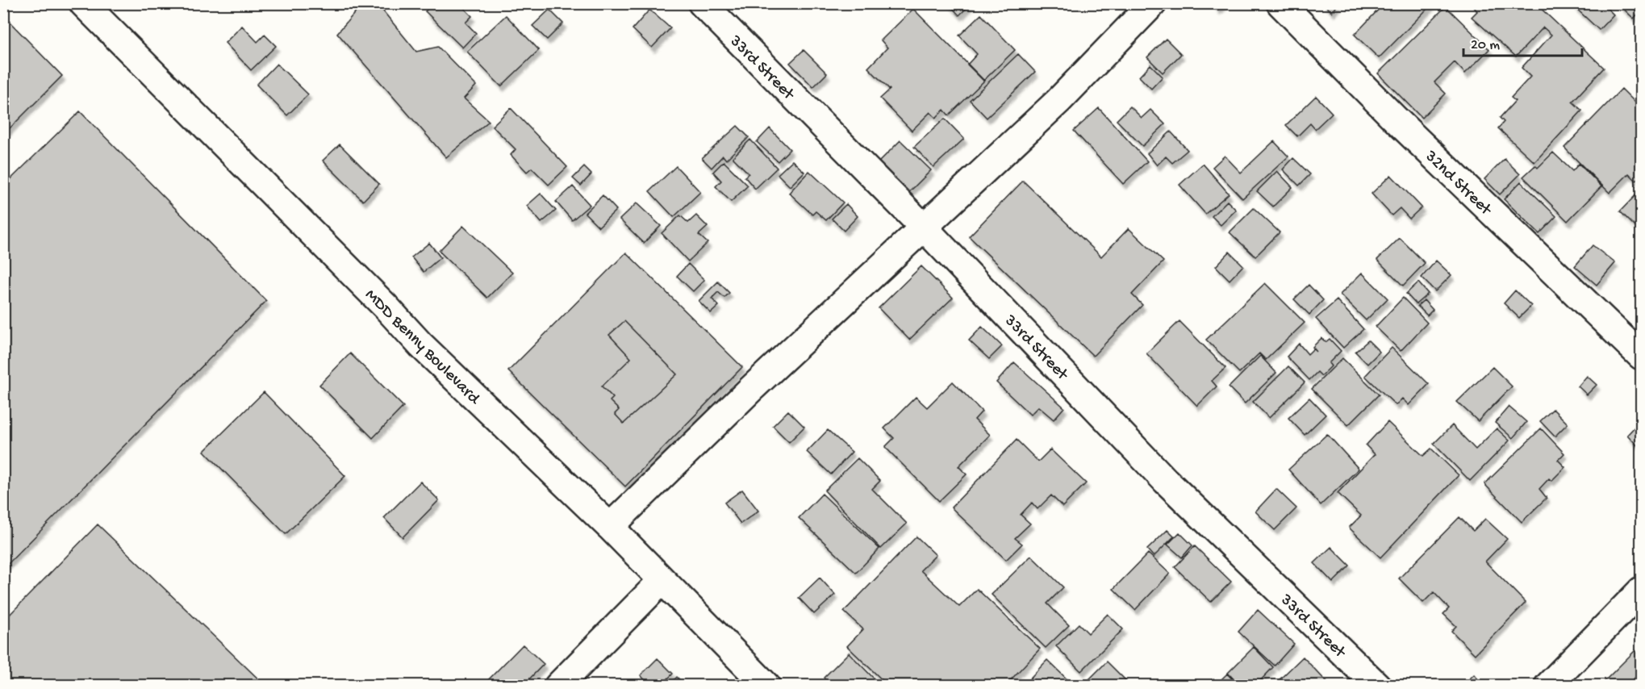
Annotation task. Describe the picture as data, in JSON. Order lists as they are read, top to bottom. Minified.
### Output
{"streets":{"street":["33rd Street","32nd Street","MDD Benny Boulevard"]},"scale_bar":"20 m"}
